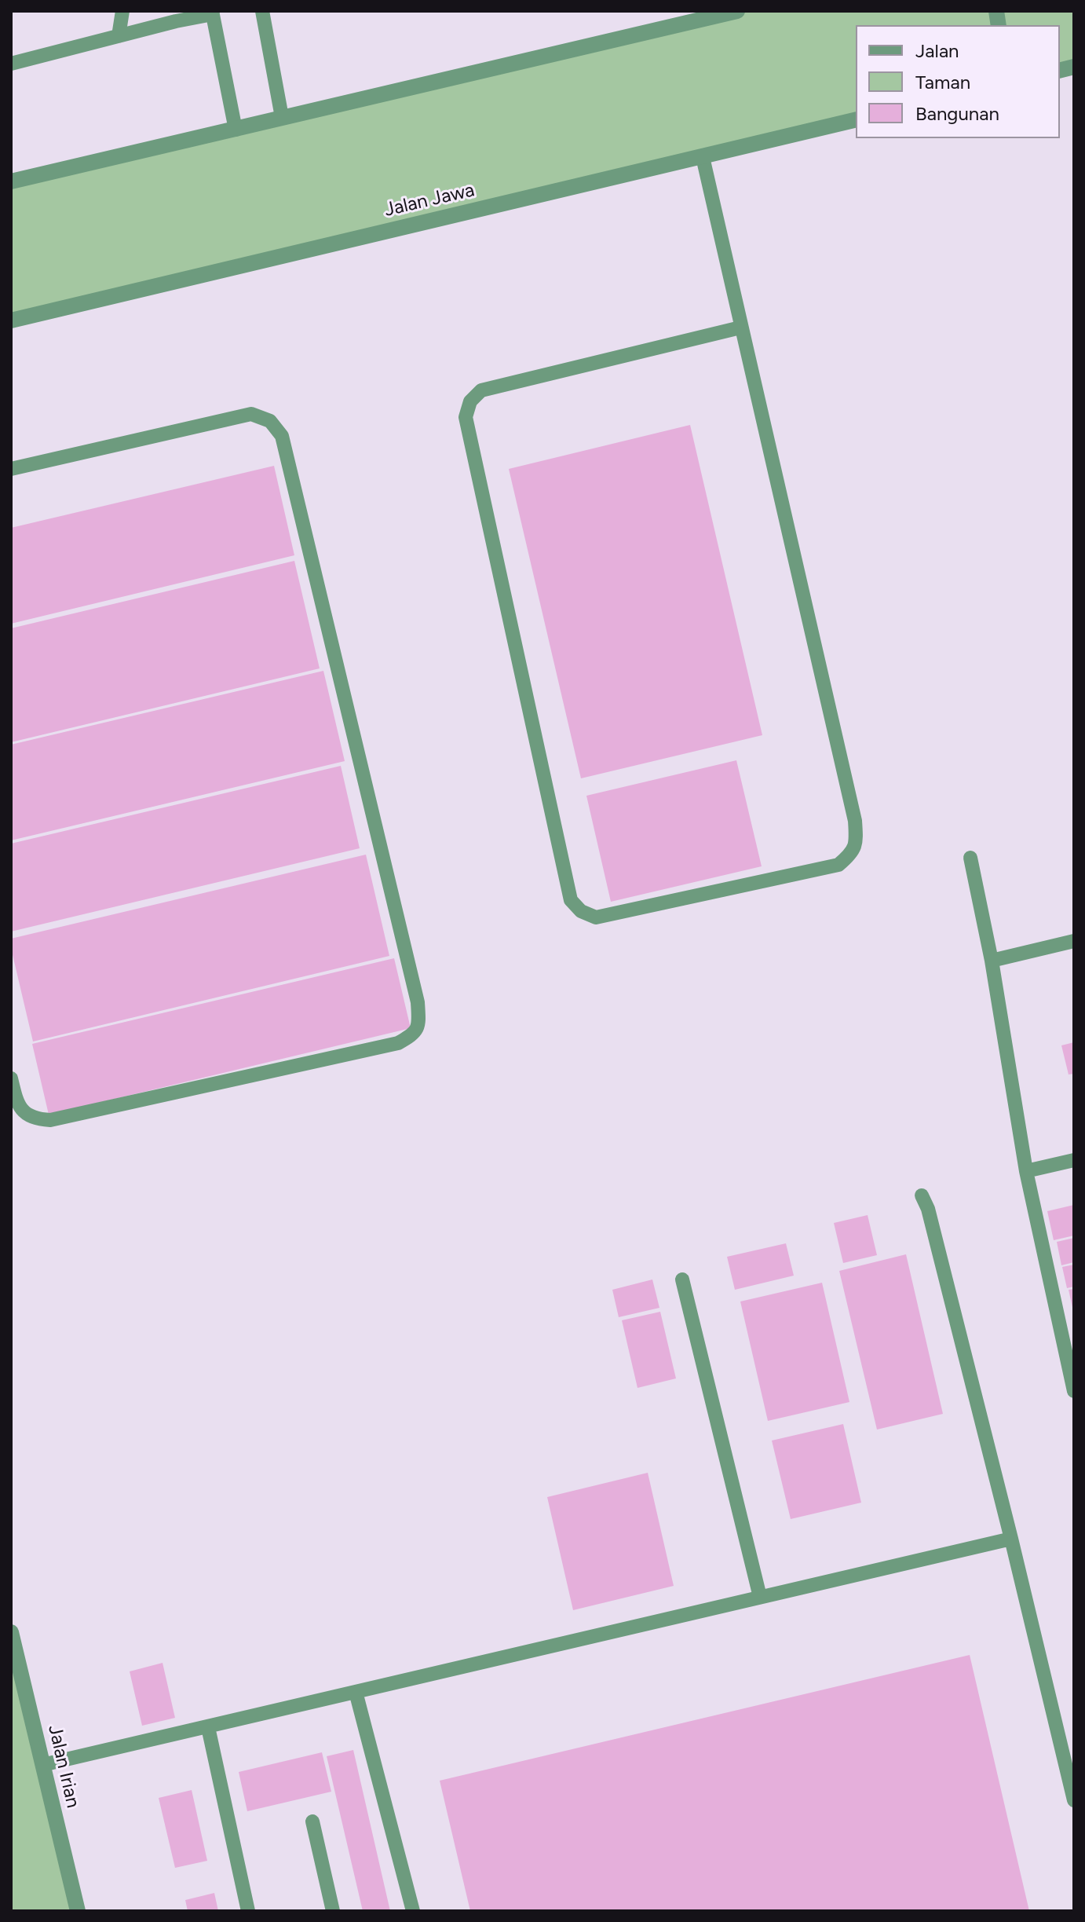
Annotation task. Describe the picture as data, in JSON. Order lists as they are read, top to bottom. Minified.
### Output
{"streets":{"street":["Jalan Jawa","Jalan Irian"]},"legend":["Jalan","Taman","Bangunan"]}
